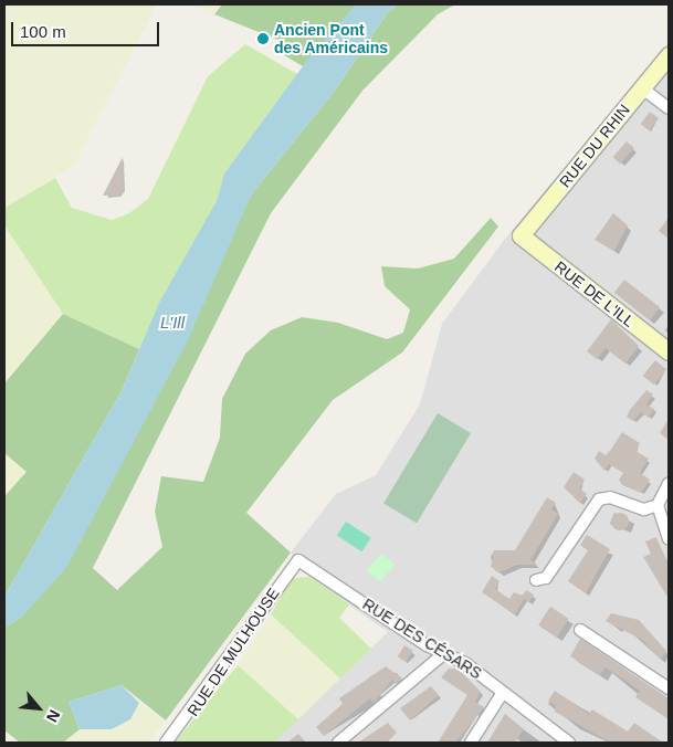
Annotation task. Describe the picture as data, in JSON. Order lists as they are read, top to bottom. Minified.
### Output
{"streets":{"street":["RUE DU RHIN","RUE DE L'ILL","RUE DES CÉSARS","RUE DE MULHOUSE"]},"crossings":[["RUE DU RHIN","RUE DE L'ILL"],["RUE DES CÉSARS","RUE DE MULHOUSE"]],"water":["L'Ill"],"places":["Ancien Pont des Américains"],"scale_bar":"100 m","north":"bottom right"}
